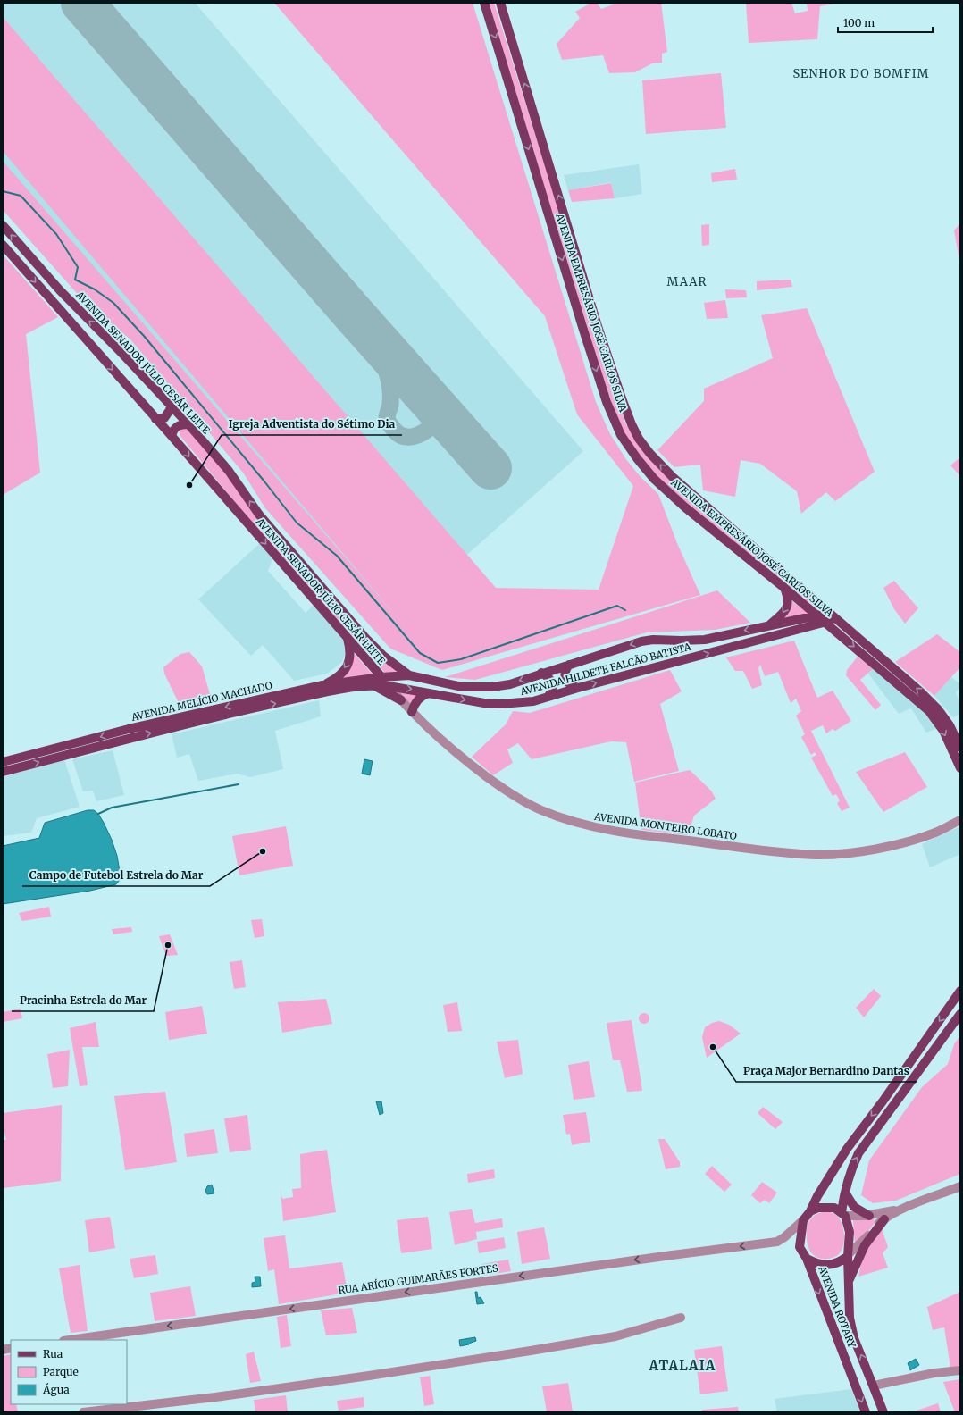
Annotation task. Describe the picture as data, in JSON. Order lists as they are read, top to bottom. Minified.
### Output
{"streets":{"main road":["AVENIDA EMPRESÁRIO JOSÉ CARLOS SILVA","AVENIDA SENADOR JÚLIO CESÁR LEITE","AVENIDA HILDETE FALCÃO BATISTA","AVENIDA MELÍCIO MACHADO","AVENIDA ROTARY"],"street":["AVENIDA MONTEIRO LOBATO","RUA ARÍCIO GUIMARÃES FORTES"]},"crossings":[["AVENIDA EMPRESÁRIO JOSÉ CARLOS SILVA","AVENIDA HILDETE FALCÃO BATISTA"],["AVENIDA SENADOR JÚLIO CESÁR LEITE","AVENIDA HILDETE FALCÃO BATISTA"],["AVENIDA SENADOR JÚLIO CESÁR LEITE","AVENIDA MELÍCIO MACHADO"],["AVENIDA SENADOR JÚLIO CESÁR LEITE","AVENIDA MONTEIRO LOBATO"],["AVENIDA HILDETE FALCÃO BATISTA","AVENIDA MELÍCIO MACHADO"],["AVENIDA HILDETE FALCÃO BATISTA","AVENIDA MONTEIRO LOBATO"],["RUA ARÍCIO GUIMARÃES FORTES","AVENIDA ROTARY"]],"districts":["SENHOR DO BOMFIM","MAAR","ATALAIA"],"places":["Igreja Adventista do Sétimo Dia","Campo de Futebol Estrela do Mar","Pracinha Estrela do Mar","Praça Major Bernardino Dantas"],"legend":["Rua","Parque","Água"],"scale_bar":"100 m"}
